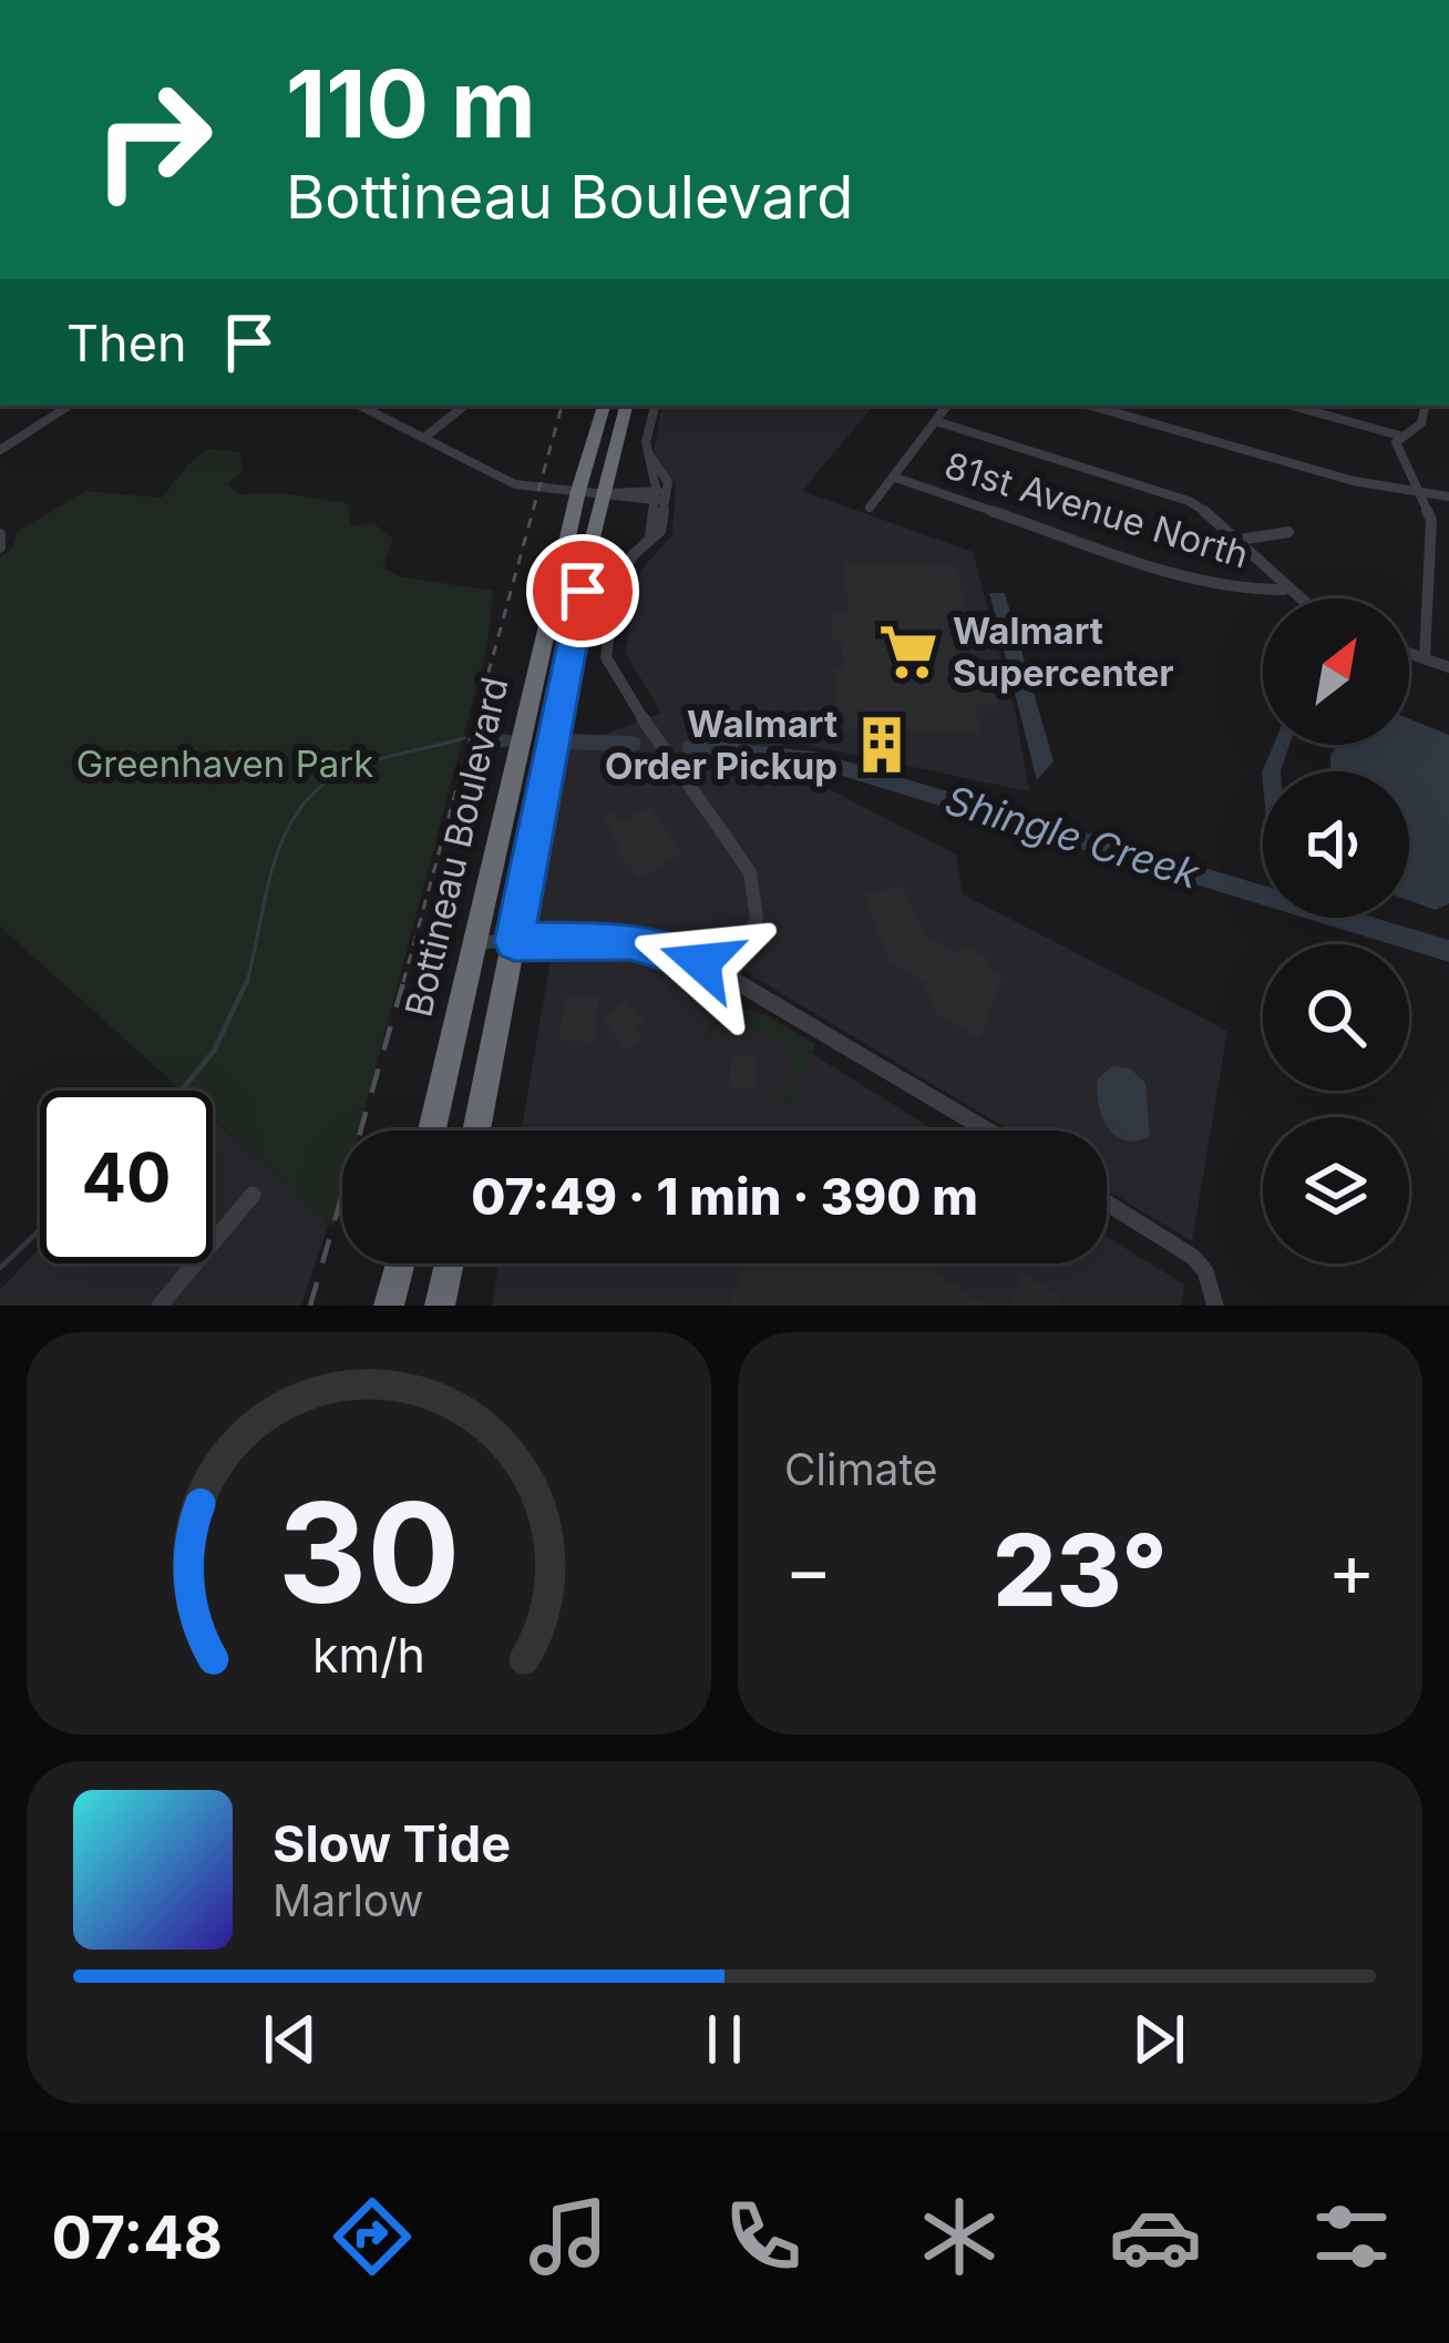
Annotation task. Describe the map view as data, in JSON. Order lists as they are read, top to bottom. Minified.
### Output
{"streets":{"highway":["Bottineau Boulevard"],"street":["81st Avenue North"]},"water":["Shingle Creek"],"parks":["Greenhaven Park"],"places":{"supermarket":["Walmart Supercenter"],"building":["Walmart Order Pickup"]},"north":"top right","page":{"turn":["110 m","Bottineau Boulevard"],"then":"Then","limit":"40","trip":"07:49 · 1 min · 390 m","tile":"Climate","heat":["−","23°","+"],"song":["Slow Tide","Marlow"],"tabs":"07:48","gauge":["30","km/h"]}}
